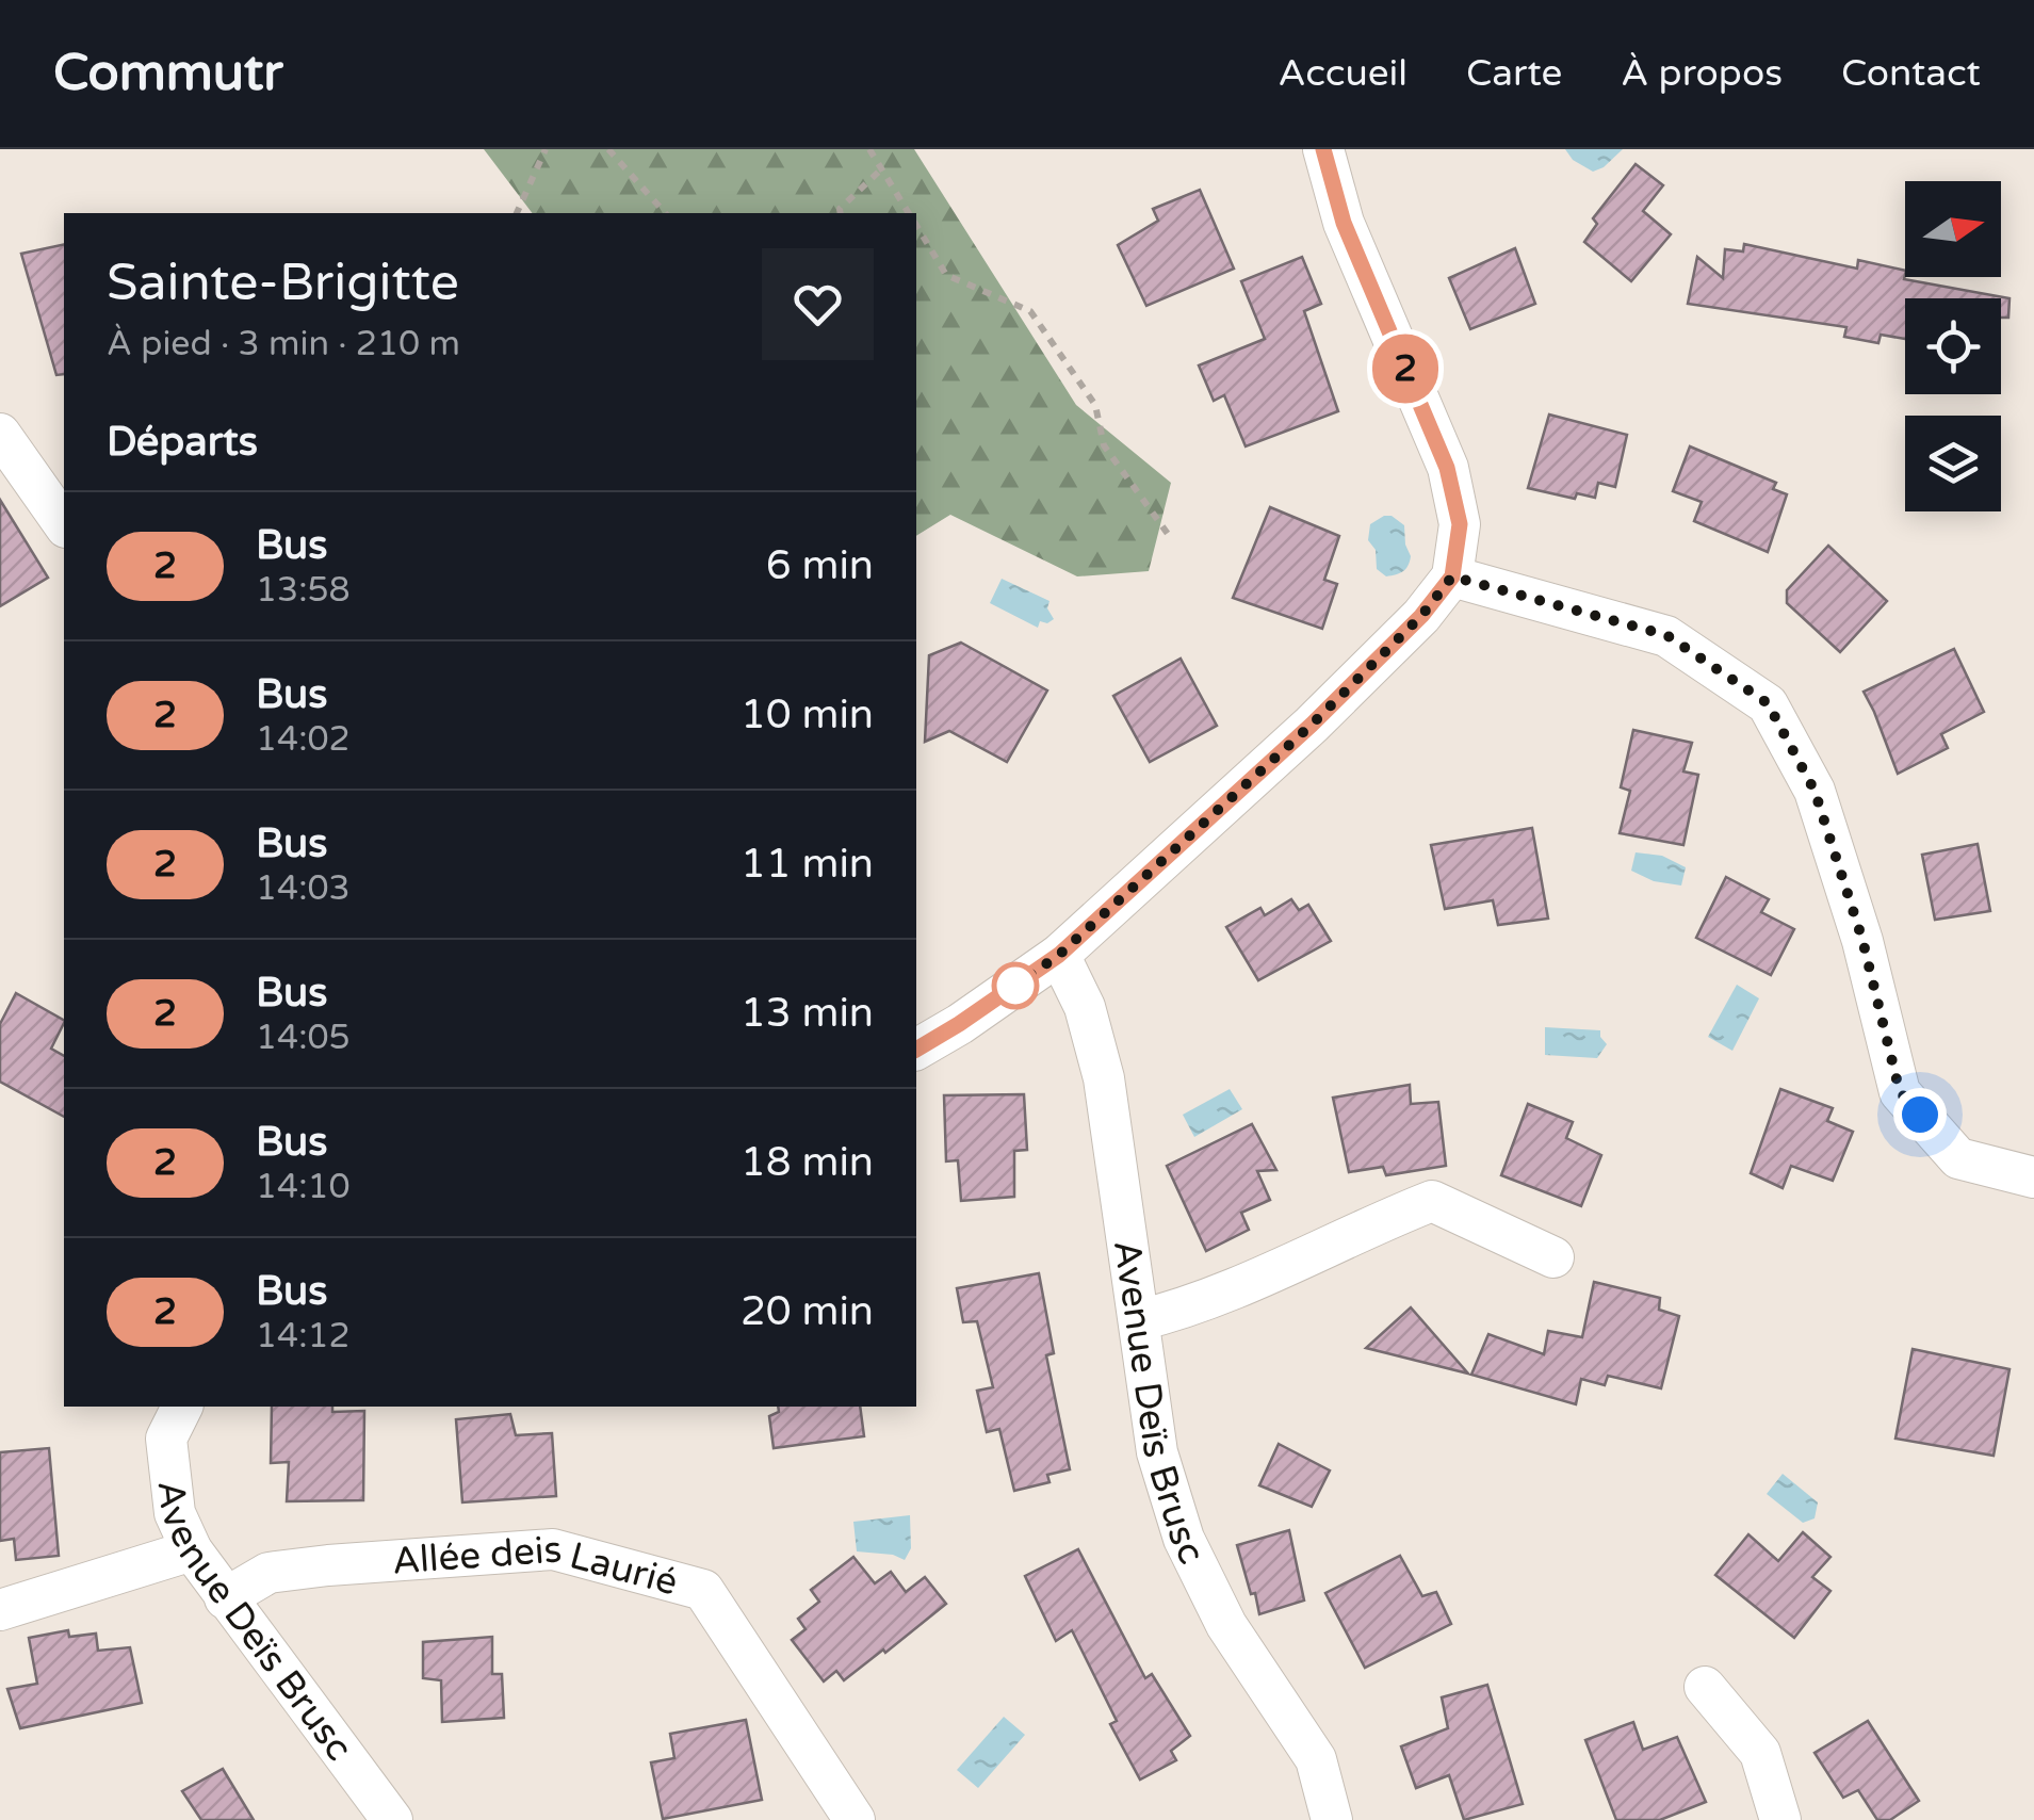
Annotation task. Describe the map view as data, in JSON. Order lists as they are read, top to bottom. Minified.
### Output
{"streets":{"street":["Avenue Deïs Brusc","Allée deis Laurié"]},"crossings":[["Avenue Deïs Brusc","Allée deis Laurié"]],"lines":["bus line 2"],"north":"right","page":{"header":"Commutr","nav":["Accueil","Carte","À propos","Contact"],"on_map":"2","heading":[["Sainte-Brigitte","À pied · 3 min · 210 m"],"Départs"],"list":[{"mark":"2","name":"Bus","note":"13:58","value":"6 min"},{"mark":"2","name":"Bus","note":"14:02","value":"10 min"},{"mark":"2","name":"Bus","note":"14:03","value":"11 min"},{"mark":"2","name":"Bus","note":"14:05","value":"13 min"},{"mark":"2","name":"Bus","note":"14:10","value":"18 min"},{"mark":"2","name":"Bus","note":"14:12","value":"20 min"}]}}
